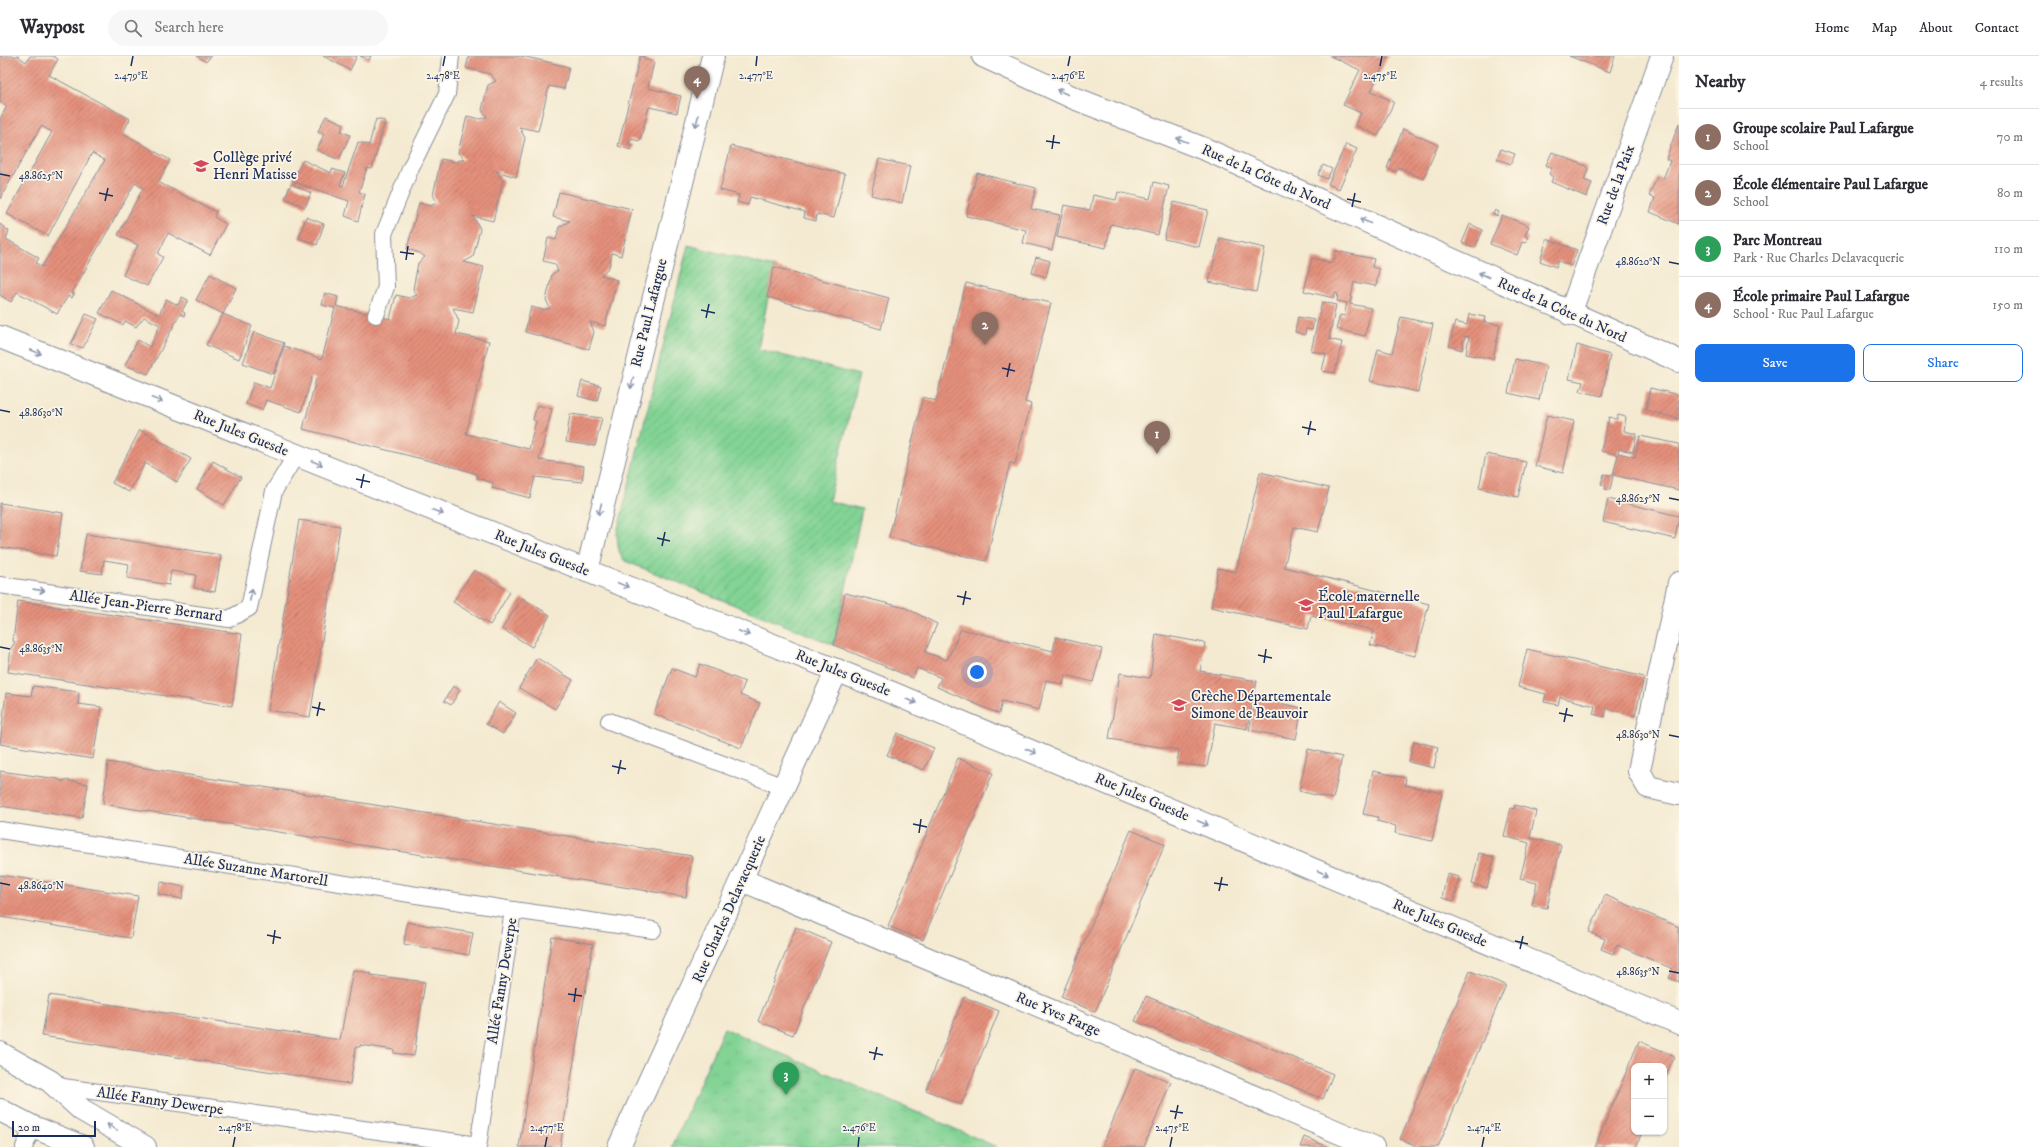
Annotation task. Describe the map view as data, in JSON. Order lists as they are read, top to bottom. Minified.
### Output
{"streets":{"street":["Rue de la Côte du Nord","Rue de la Paix","Rue Paul Lafargue","Rue Jules Guesde","Rue Charles Delavacquerie","Rue Yves Farge"],"lane":["Allée Jean-Pierre Bernard","Allée Suzanne Martorell","Allée Fanny Dewerpe"]},"crossings":[["Rue de la Côte du Nord","Rue de la Paix"],["Rue Paul Lafargue","Rue Jules Guesde"],["Rue Jules Guesde","Allée Jean-Pierre Bernard"],["Rue Jules Guesde","Rue Charles Delavacquerie"],["Allée Suzanne Martorell","Allée Fanny Dewerpe"],["Rue Charles Delavacquerie","Rue Yves Farge"]],"one_way":["Rue de la Côte du Nord","Rue Paul Lafargue","Rue Jules Guesde"],"places":{"school or university":["Collège privé Henri Matisse","École maternelle Paul Lafargue","Crèche Départementale Simone de Beauvoir"]},"scale_bar":"20 m","page":{"header":"Waypost","search":"Search here","nav":["Home","Map","About","Contact"],"heading":["Nearby","4 results"],"pins":["4","2","1","3"],"list":[{"mark":"1","name":"Groupe scolaire Paul Lafargue","note":"School","value":"70 m"},{"mark":"2","name":"École élémentaire Paul Lafargue","note":"School","value":"80 m"},{"mark":"3","name":"Parc Montreau","note":"Park · Rue Charles Delavacquerie","value":"110 m"},{"mark":"4","name":"École primaire Paul Lafargue","note":"School · Rue Paul Lafargue","value":"150 m"}],"buttons":["Save","Share"],"map_buttons":["+","−"],"scale":"20 m"},"coordinates":["2.479°E","2.478°E","2.477°E","2.476°E","2.475°E","48.8625°N","48.8620°N","48.8630°N","48.8635°N","48.8640°N","2.474°E"]}
